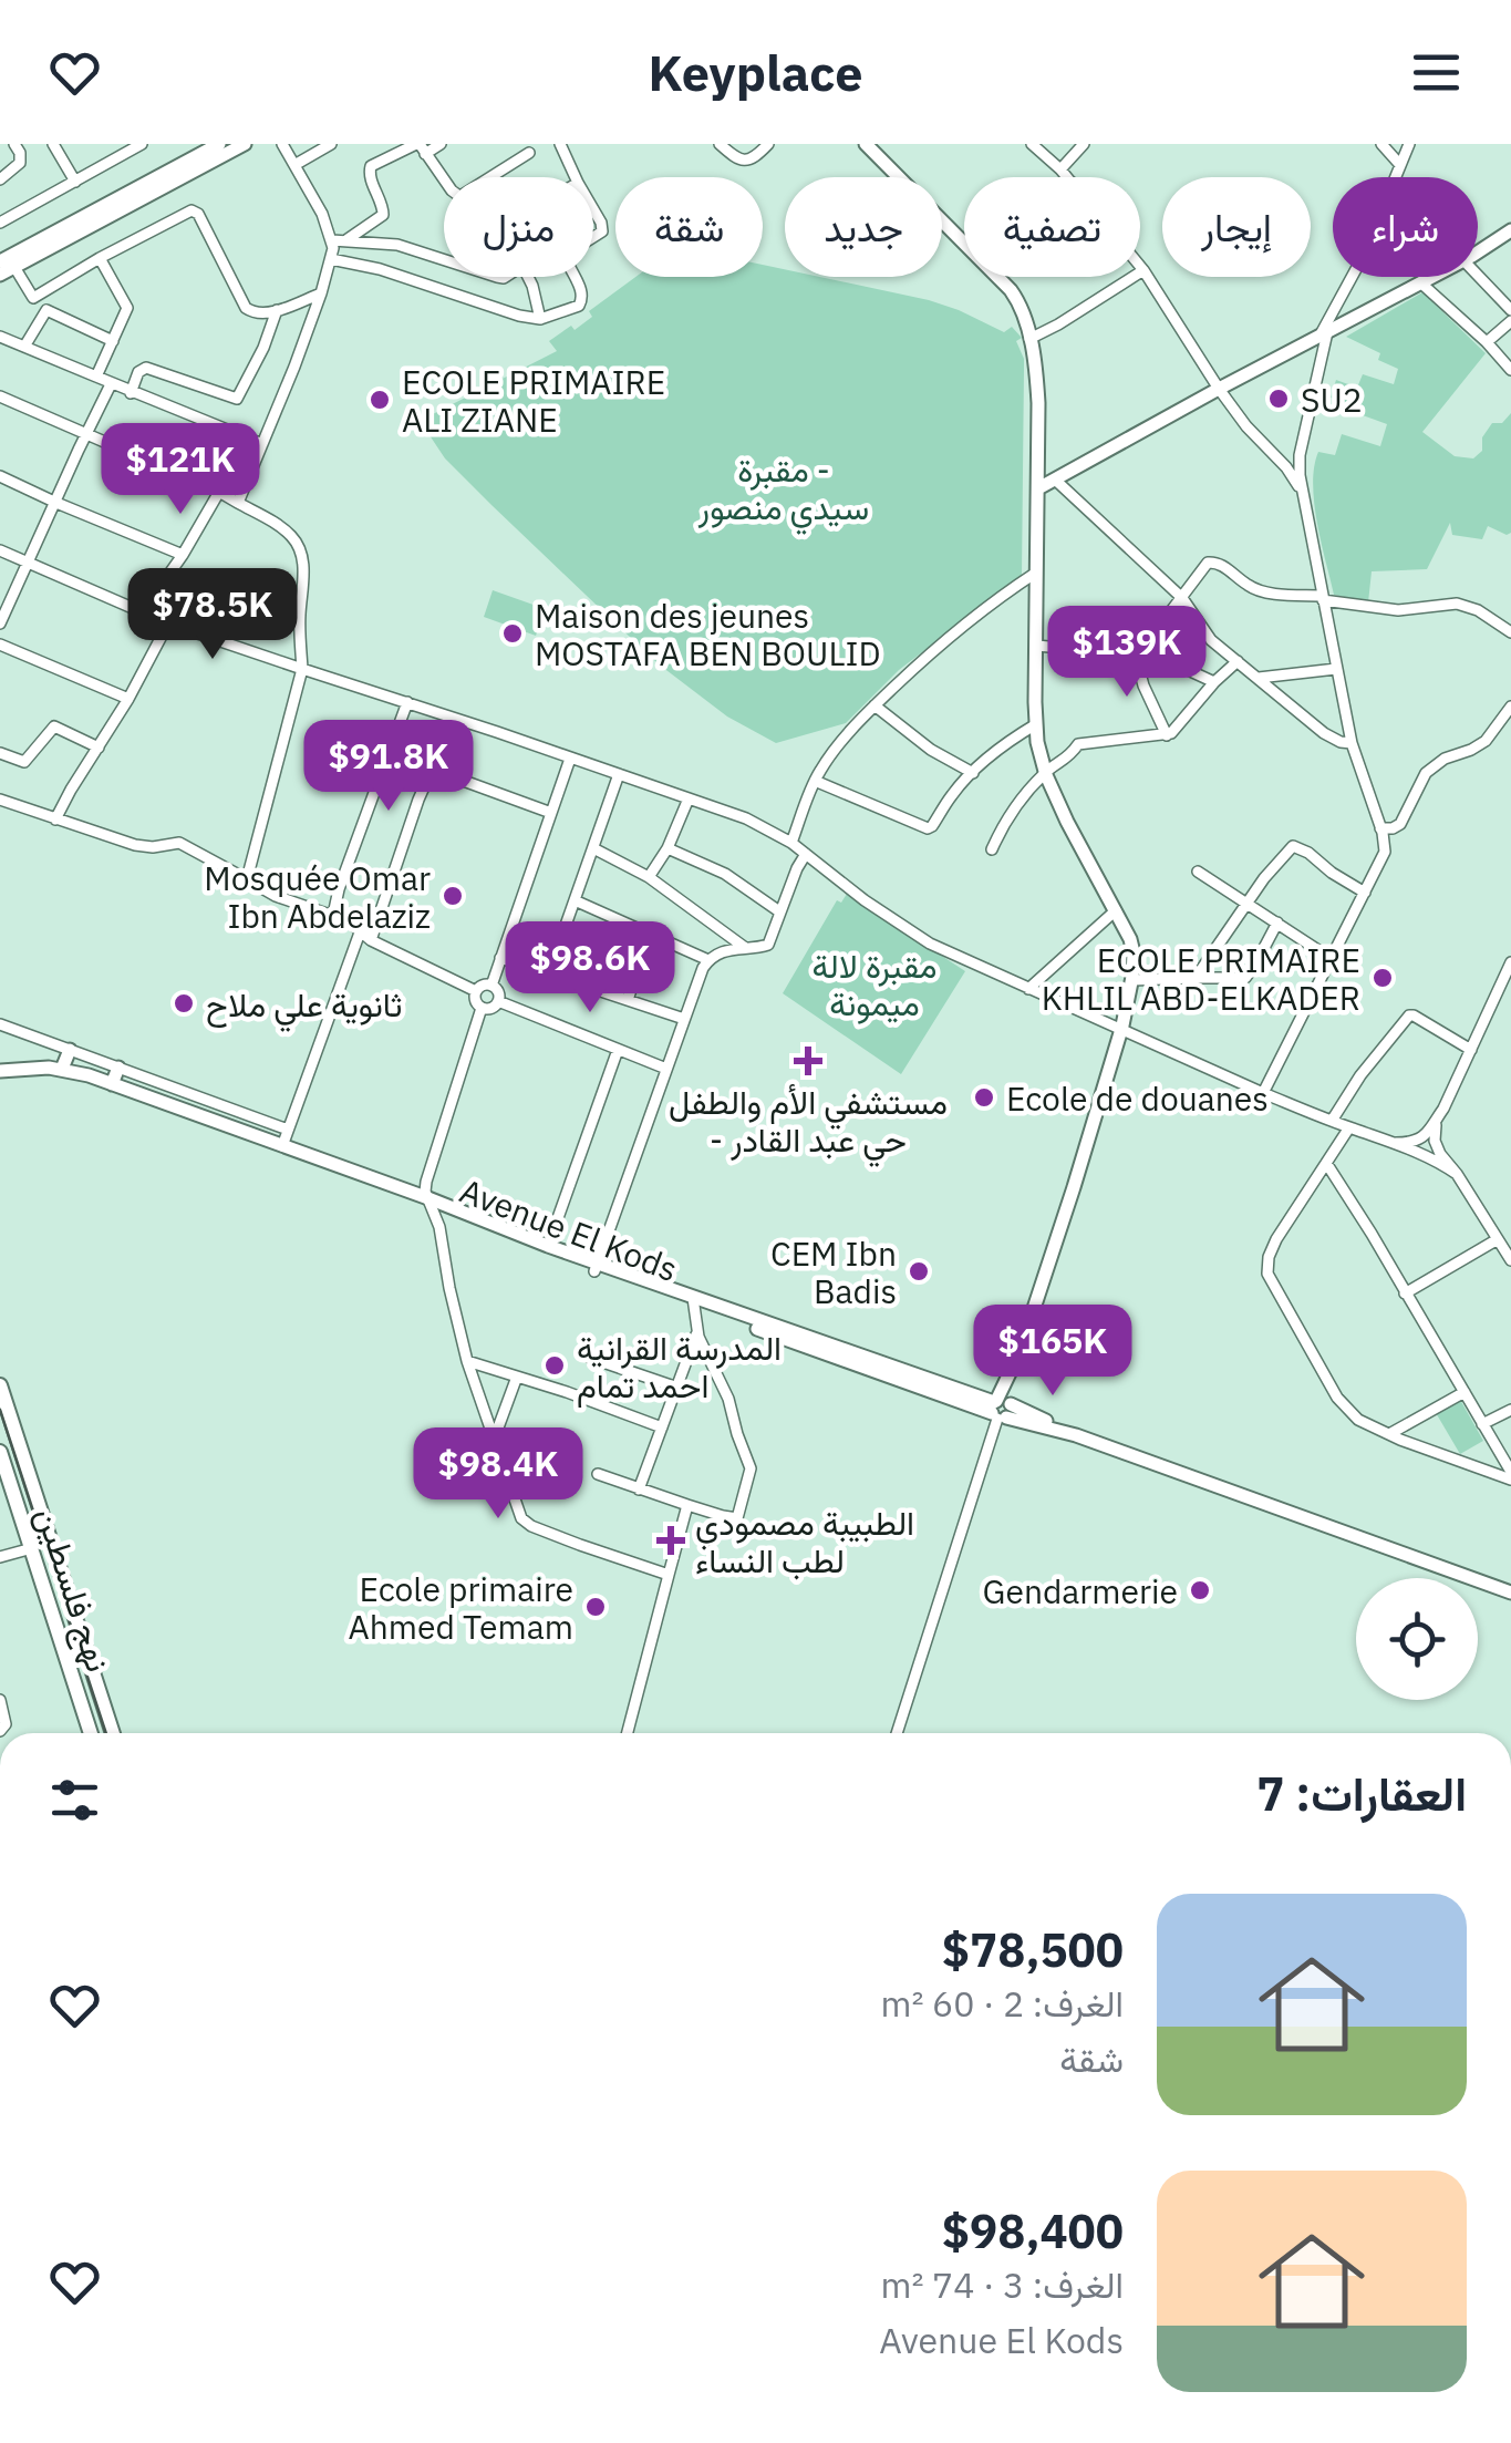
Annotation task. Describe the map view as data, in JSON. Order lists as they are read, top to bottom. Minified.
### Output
{"streets":{"main road":["Avenue El Kods","نهج فلسطين"]},"parks":["مقبرة - سيدي منصور","مقبرة لالة ميمونة"],"places":{"other":["SU2","ECOLE PRIMAIRE ALI ZIANE","Maison des jeunes MOSTAFA BEN BOULID","Mosquée Omar Ibn Abdelaziz","ECOLE PRIMAIRE KHLIL ABD-ELKADER","ثانوية علي ملاح","Ecole de douanes","CEM Ibn Badis","المدرسة القرانية احمد تمام","Gendarmerie","Ecole primaire Ahmed Temam"],"health":["مستشفي الأم والطفل - حي عبد القادر","الطبيبة مصمودي لطب النساء"]},"page":{"header":"Keyplace","chip":["شراء","إيجار","تصفية","جديد","شقة","منزل"],"price":["$121K","$78.5K","$139K","$91.8K","$98.6K","$165K","$98.4K"],"heading":"العقارات: 7","list":[{"name":"$78,500","note":"الغرف: 2 · 60 m² · شقة"},{"name":"$98,400","note":"الغرف: 3 · 74 m² · Avenue El Kods"}]}}
